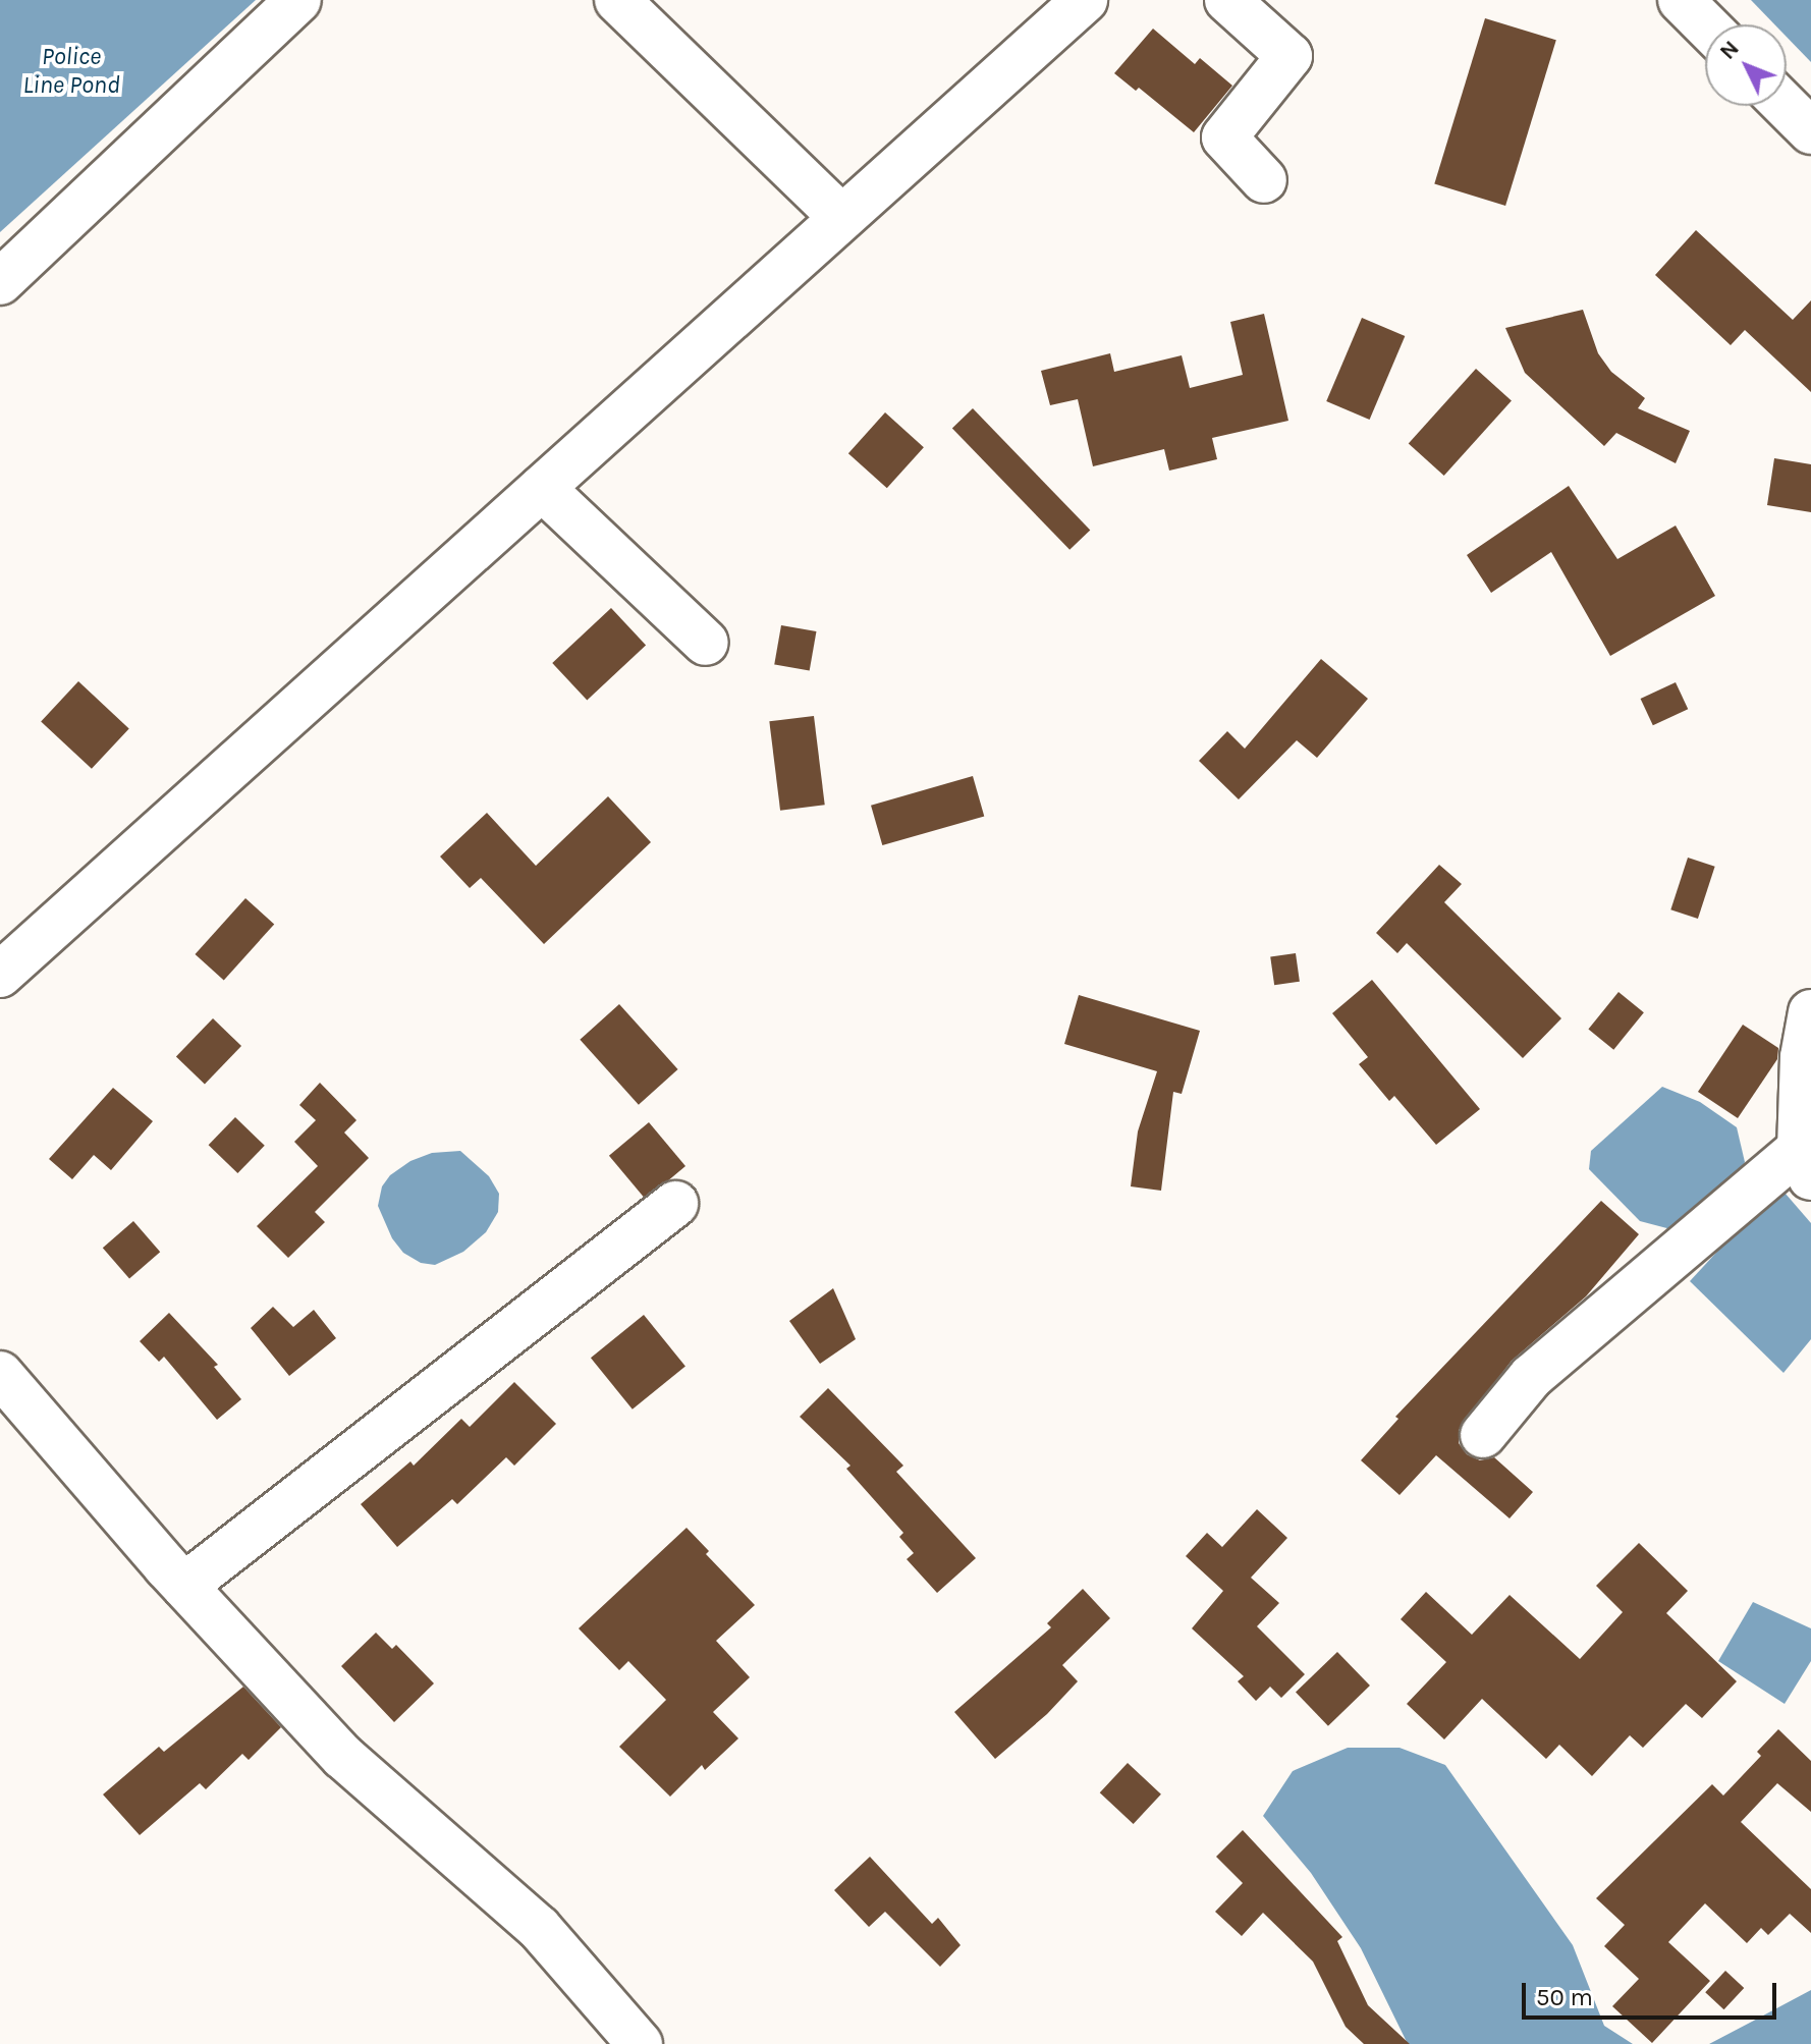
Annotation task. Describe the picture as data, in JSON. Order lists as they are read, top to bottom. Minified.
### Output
{"water":["Police Line Pond"],"scale_bar":"50 m","north":"top left"}
